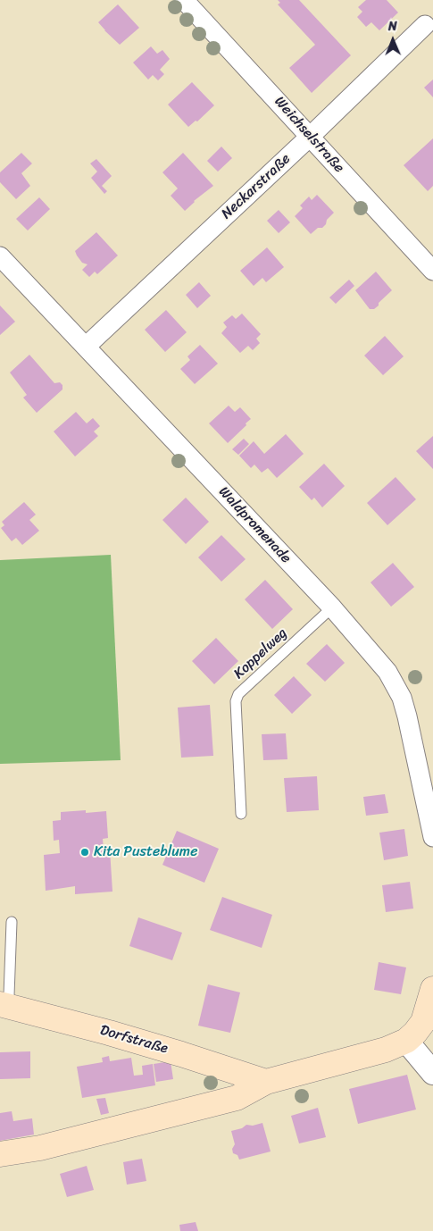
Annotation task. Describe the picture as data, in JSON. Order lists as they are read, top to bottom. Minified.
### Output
{"streets":{"main road":["Dorfstraße"],"street":["Weichselstraße","Neckarstraße","Waldpromenade"],"lane":["Koppelweg"]},"crossings":[["Weichselstraße","Neckarstraße"],["Neckarstraße","Waldpromenade"],["Waldpromenade","Koppelweg"]],"places":["Kita Pusteblume"],"north":"top"}
